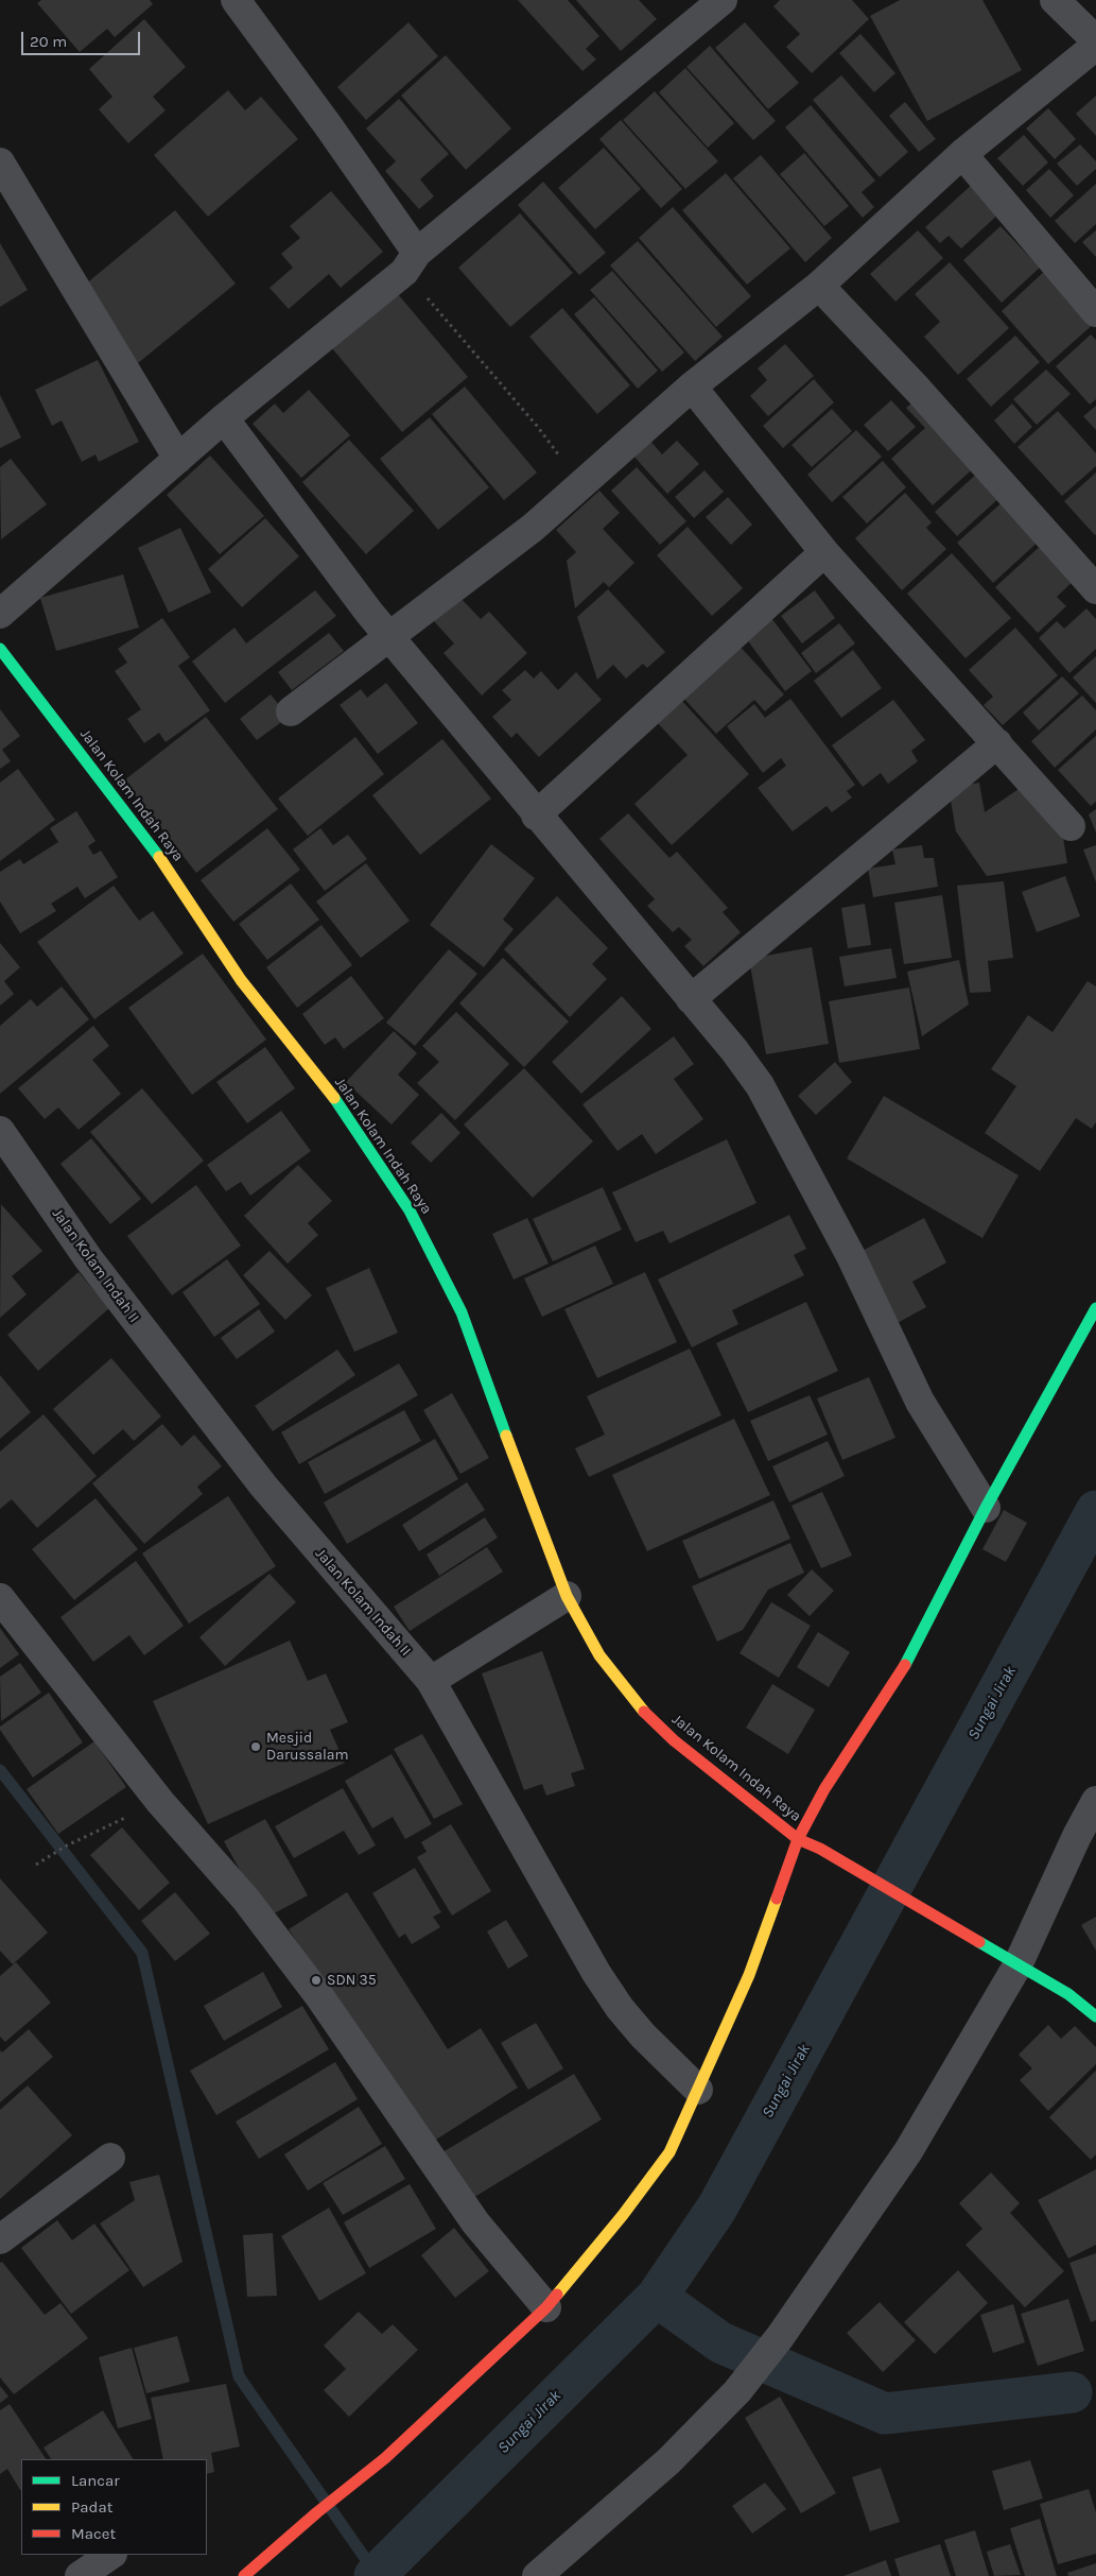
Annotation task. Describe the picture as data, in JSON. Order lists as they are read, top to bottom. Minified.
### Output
{"streets":{"street":["Jalan Kolam Indah Raya","Jalan Kolam Indah II"]},"water":["Sungai Jirak"],"places":["Mesjid Darussalam","SDN 35"],"legend":["Lancar","Padat","Macet"],"scale_bar":"20 m"}
